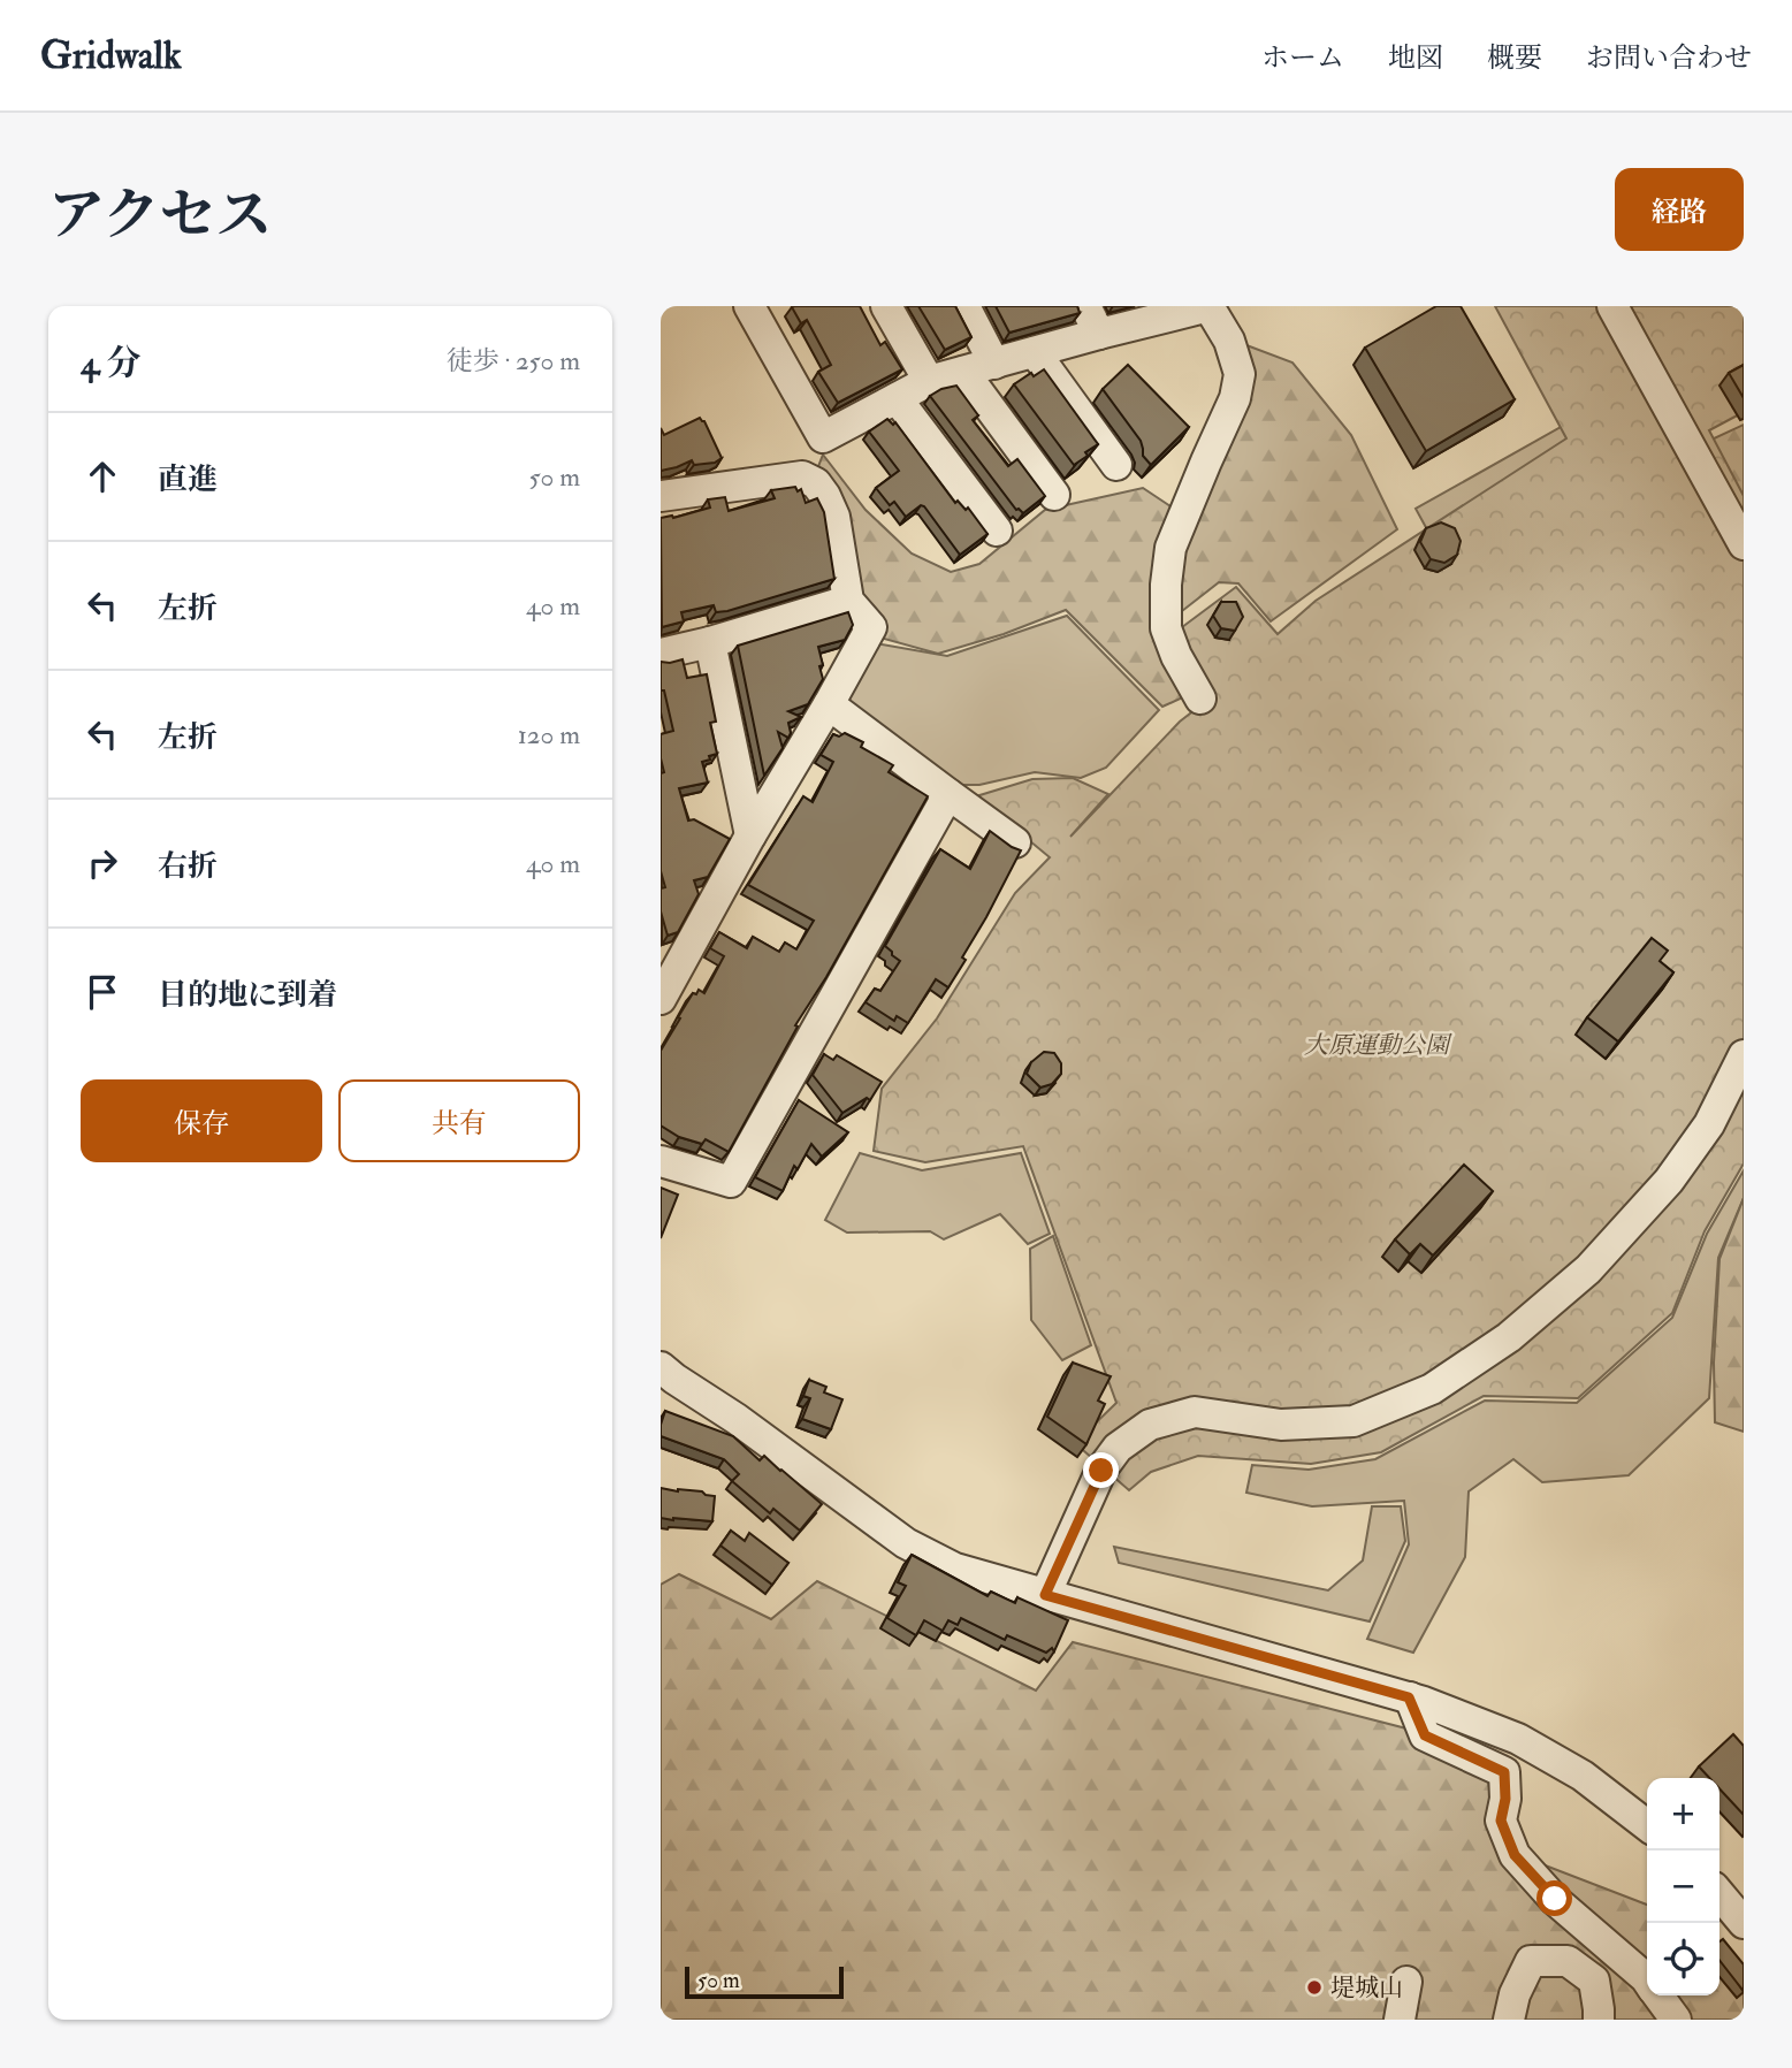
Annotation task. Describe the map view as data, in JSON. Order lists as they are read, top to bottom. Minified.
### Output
{"parks":["大原運動公園"],"places":["堤城山"],"scale_bar":"50 m","page":{"header":"Gridwalk","nav":["ホーム","地図","概要","お問い合わせ"],"buttons":["経路",["保存","共有"]],"title":"アクセス","heading":["4 分","徒歩 · 250 m"],"list":[["直進","50 m"],["左折","40 m"],["左折","120 m"],["右折","40 m"],"目的地に到着"],"map_buttons":["+","−"],"scale":"50 m"}}
